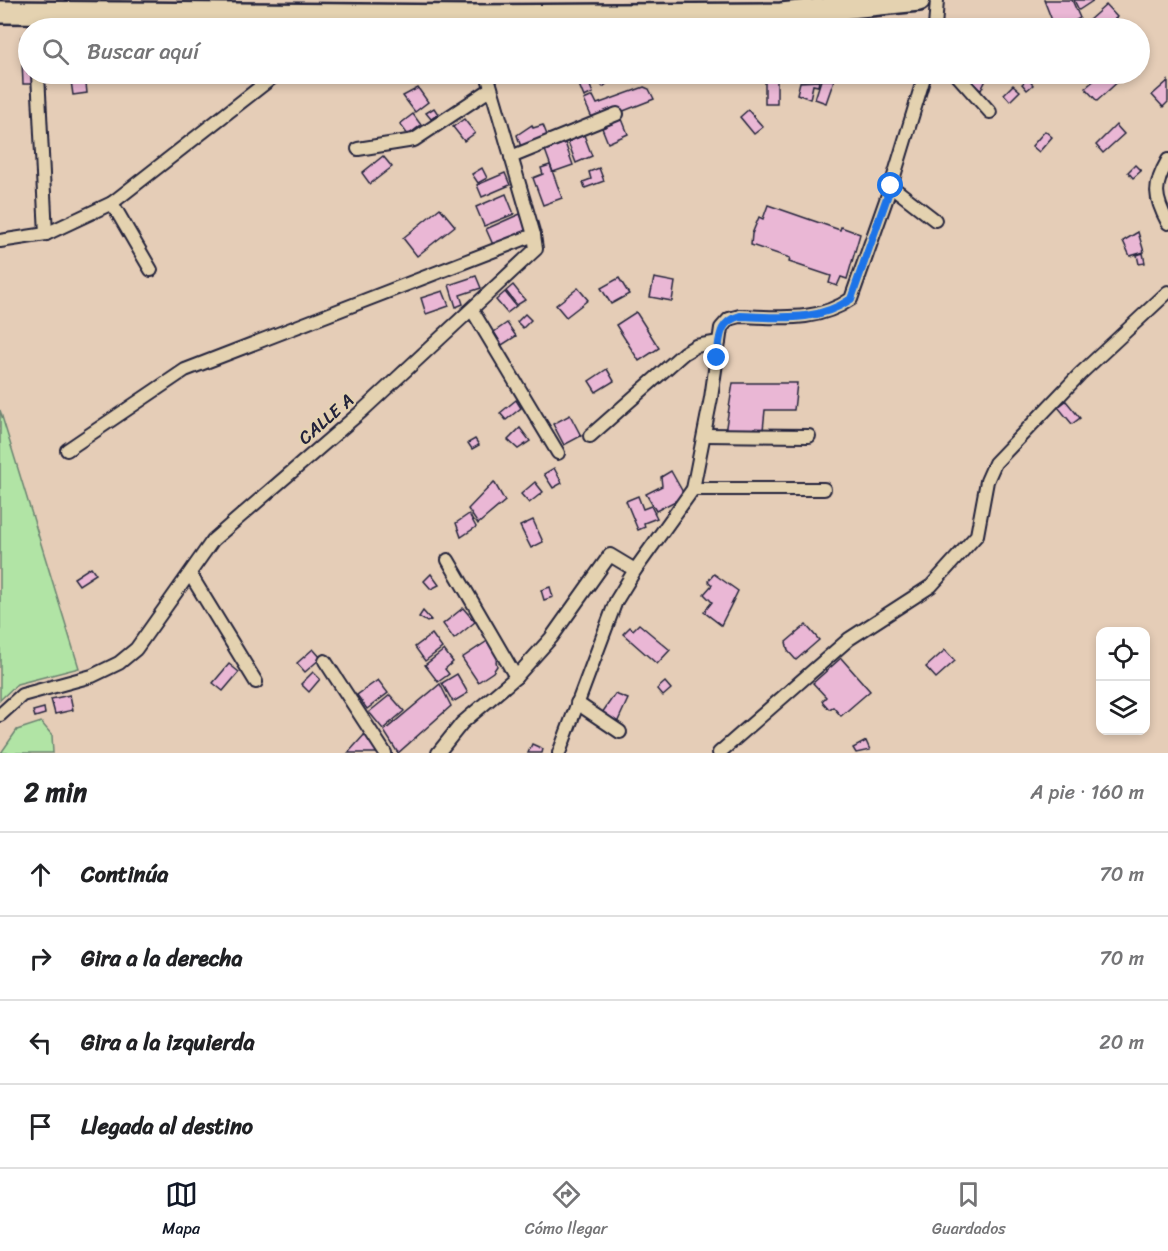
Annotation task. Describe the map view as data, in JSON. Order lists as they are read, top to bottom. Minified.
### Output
{"streets":{"street":["CALLE A"]},"page":{"search":"Buscar aquí","heading":["2 min","A pie · 160 m"],"list":[["Continúa","70 m"],["Gira a la derecha","70 m"],["Gira a la izquierda","20 m"],"Llegada al destino"],"nav":["Mapa","Cómo llegar","Guardados"]}}
